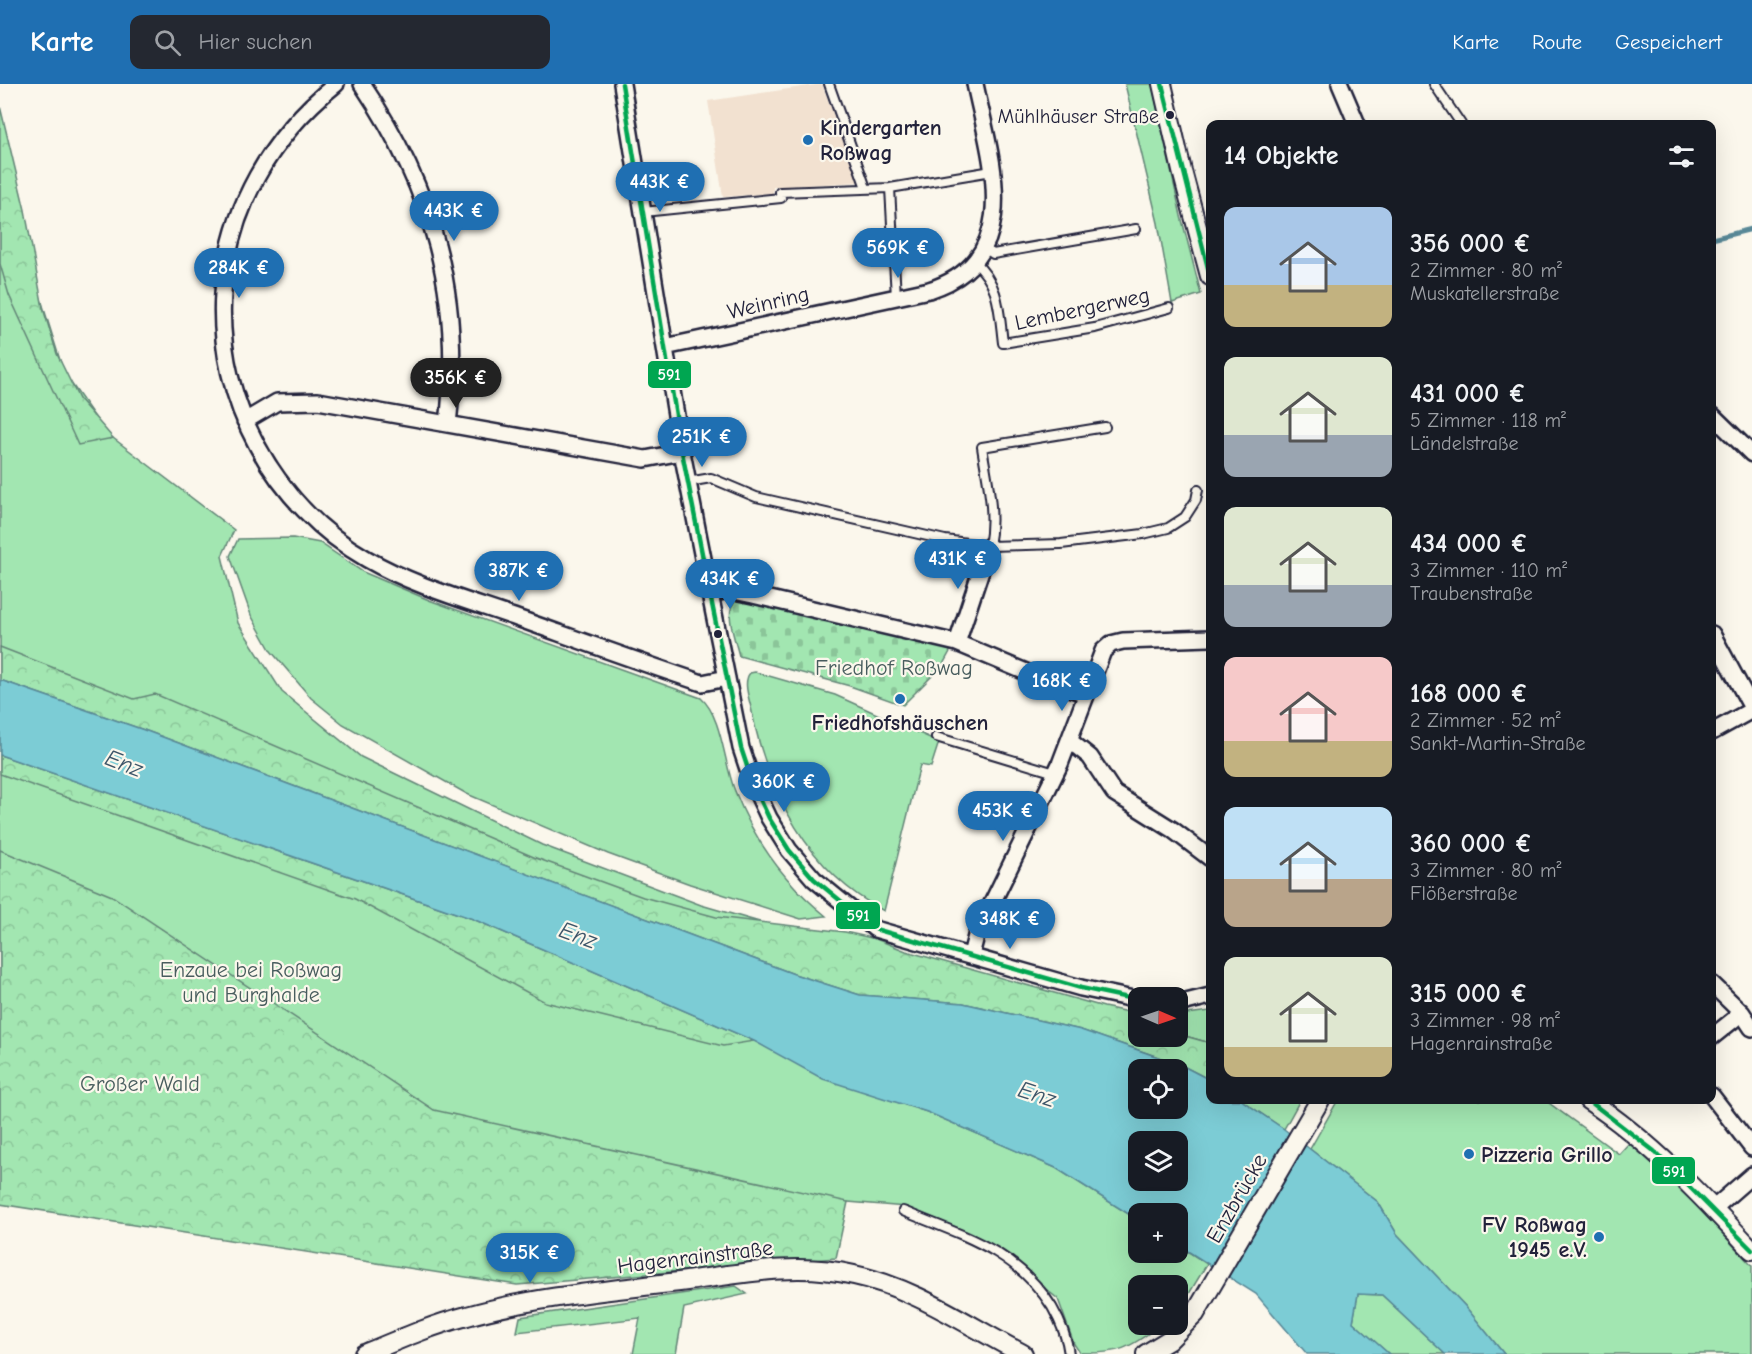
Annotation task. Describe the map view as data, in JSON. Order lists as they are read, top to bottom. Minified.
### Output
{"streets":{"street":["Weinring","Enzbrücke","Hagenrainstraße"],"lane":["Lembergerweg"]},"crossings":[["Weinring","Lembergerweg"]],"water":["Enz"],"parks":["Friedhof Roßwag","Enzaue bei Roßwag und Burghalde","Großer Wald"],"places":["Mühlhäuser Straße","Kindergarten Roßwag","Friedhofshäuschen","Pizzeria Grillo","FV Roßwag 1945 e.V."],"lines":["transit line 591"],"north":"right","page":{"header":"Karte","search":"Hier suchen","nav":["Karte","Route","Gespeichert"],"heading":"14 Objekte","price":["443K €","443K €","569K €","284K €","356K €","251K €","431K €","387K €","434K €","168K €","360K €","453K €","348K €","315K €"],"list":[{"name":"356 000 €","note":"2 Zimmer · 80 m² · Muskatellerstraße"},{"name":"431 000 €","note":"5 Zimmer · 118 m² · Ländelstraße"},{"name":"434 000 €","note":"3 Zimmer · 110 m² · Traubenstraße"},{"name":"168 000 €","note":"2 Zimmer · 52 m² · Sankt-Martin-Straße"},{"name":"360 000 €","note":"3 Zimmer · 80 m² · Flößerstraße"},{"name":"315 000 €","note":"3 Zimmer · 98 m² · Hagenrainstraße"}],"map_buttons":["+","−"]}}
